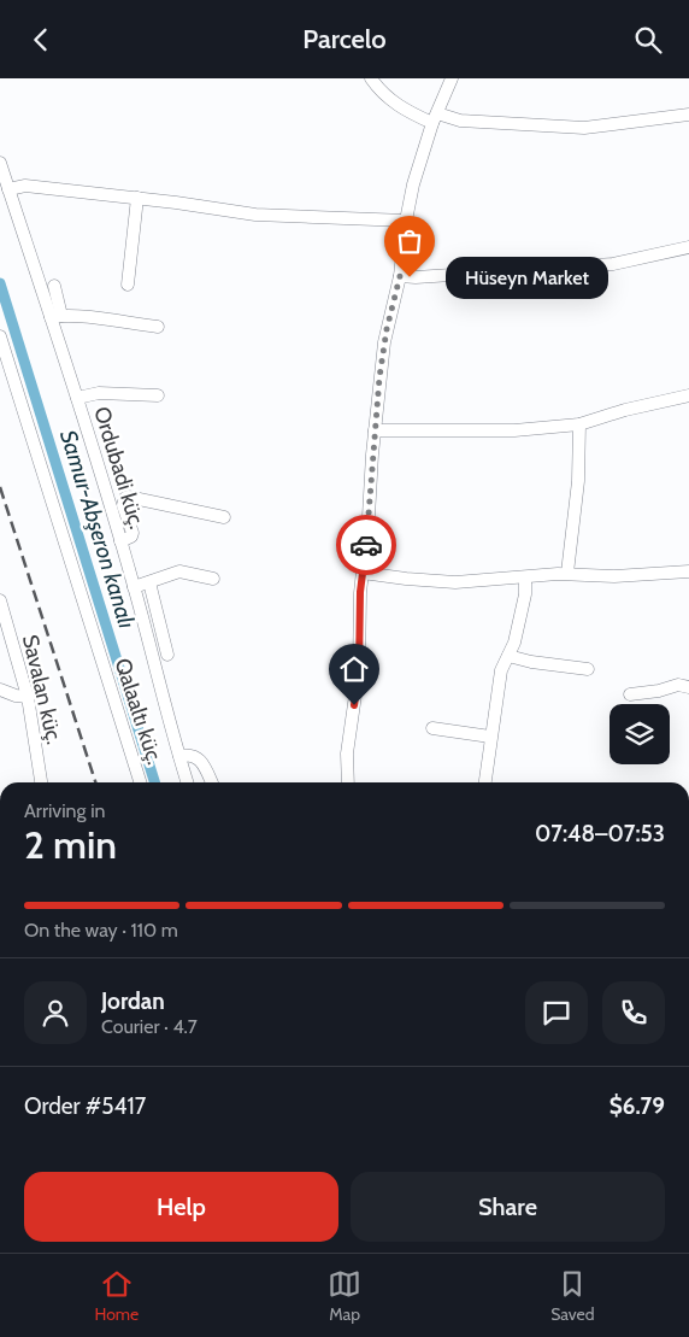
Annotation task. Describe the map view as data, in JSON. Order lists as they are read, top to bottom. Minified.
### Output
{"streets":{"street":["Ordubadi küç.","Savalan küç.","Qalaaltı küç."]},"water":["Samur-Abşeron kanalı"],"places":["Hüseyn Market"],"page":{"header":"Parcelo","bubble":"Hüseyn Market","heading":["2 min","Arriving in","07:48–07:53"],"panel":["Jordan","Courier · 4.7","Order #5417","$6.79"],"bar":"On the way · 110 m","buttons":["Help","Share"],"tabs":["Home","Map","Saved"]}}
